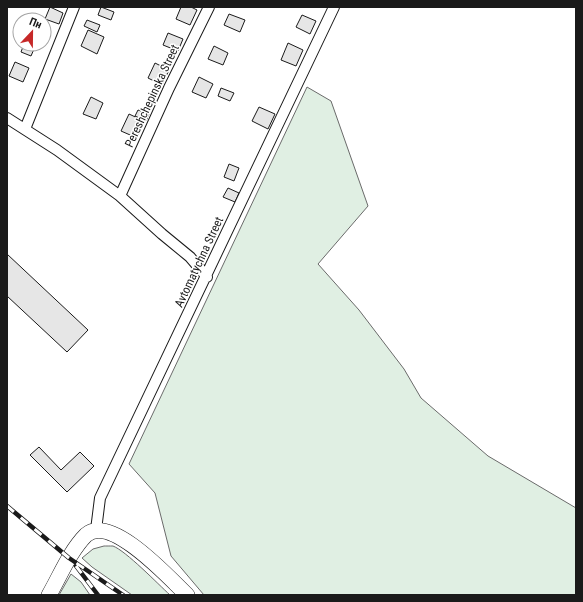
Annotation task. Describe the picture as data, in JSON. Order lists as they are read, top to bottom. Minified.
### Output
{"streets":{"street":["Pereshchepinska Street","Avtomatychna Street"]},"north":"top"}
